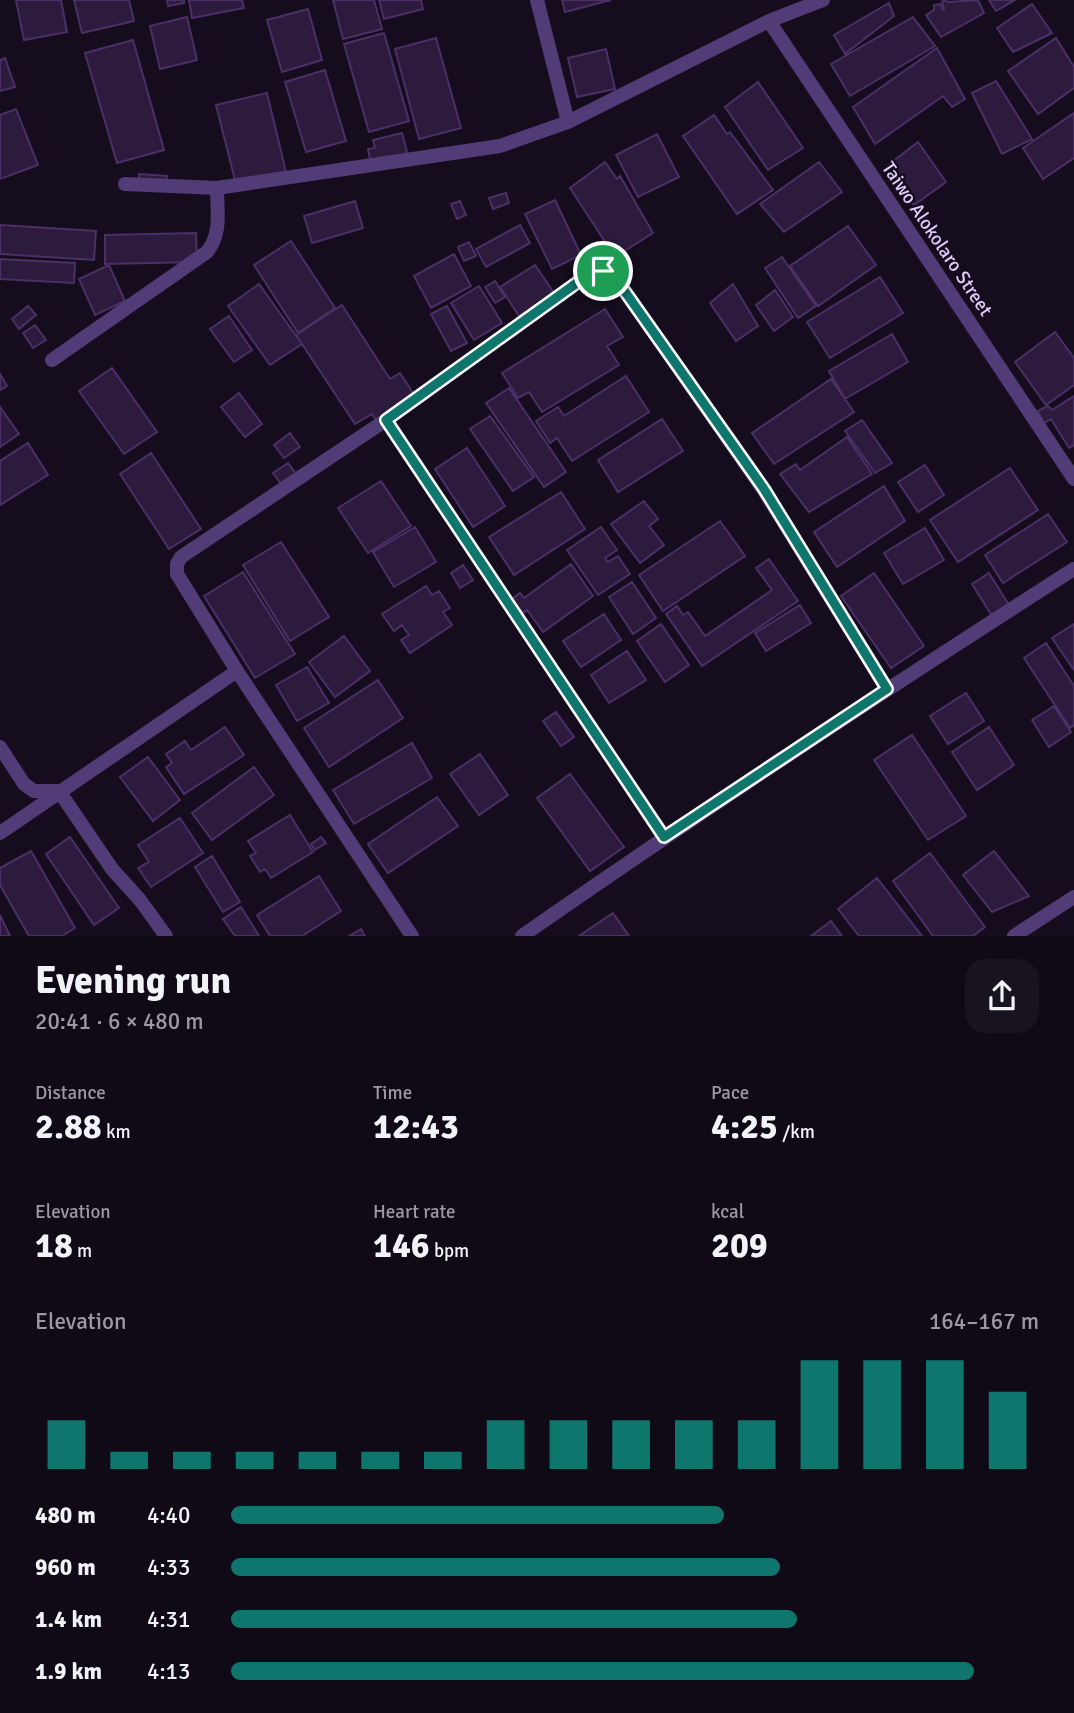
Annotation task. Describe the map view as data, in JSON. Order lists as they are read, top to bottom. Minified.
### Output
{"streets":{"street":["Taiwo Alokolaro Street"]},"page":{"heading":["Evening run","20:41 · 6 × 480 m"],"stats":[["Distance","2.88 km"],["Time","12:43"],["Pace","4:25 /km"],["Elevation","18 m"],["Heart rate","146 bpm"],["kcal","209"]],"chart":["Elevation","164–167 m"],"list":[{"name":"480 m","note":"4:40"},{"name":"960 m","note":"4:33"},{"name":"1.4 km","note":"4:31"},{"name":"1.9 km","note":"4:13"}]}}
